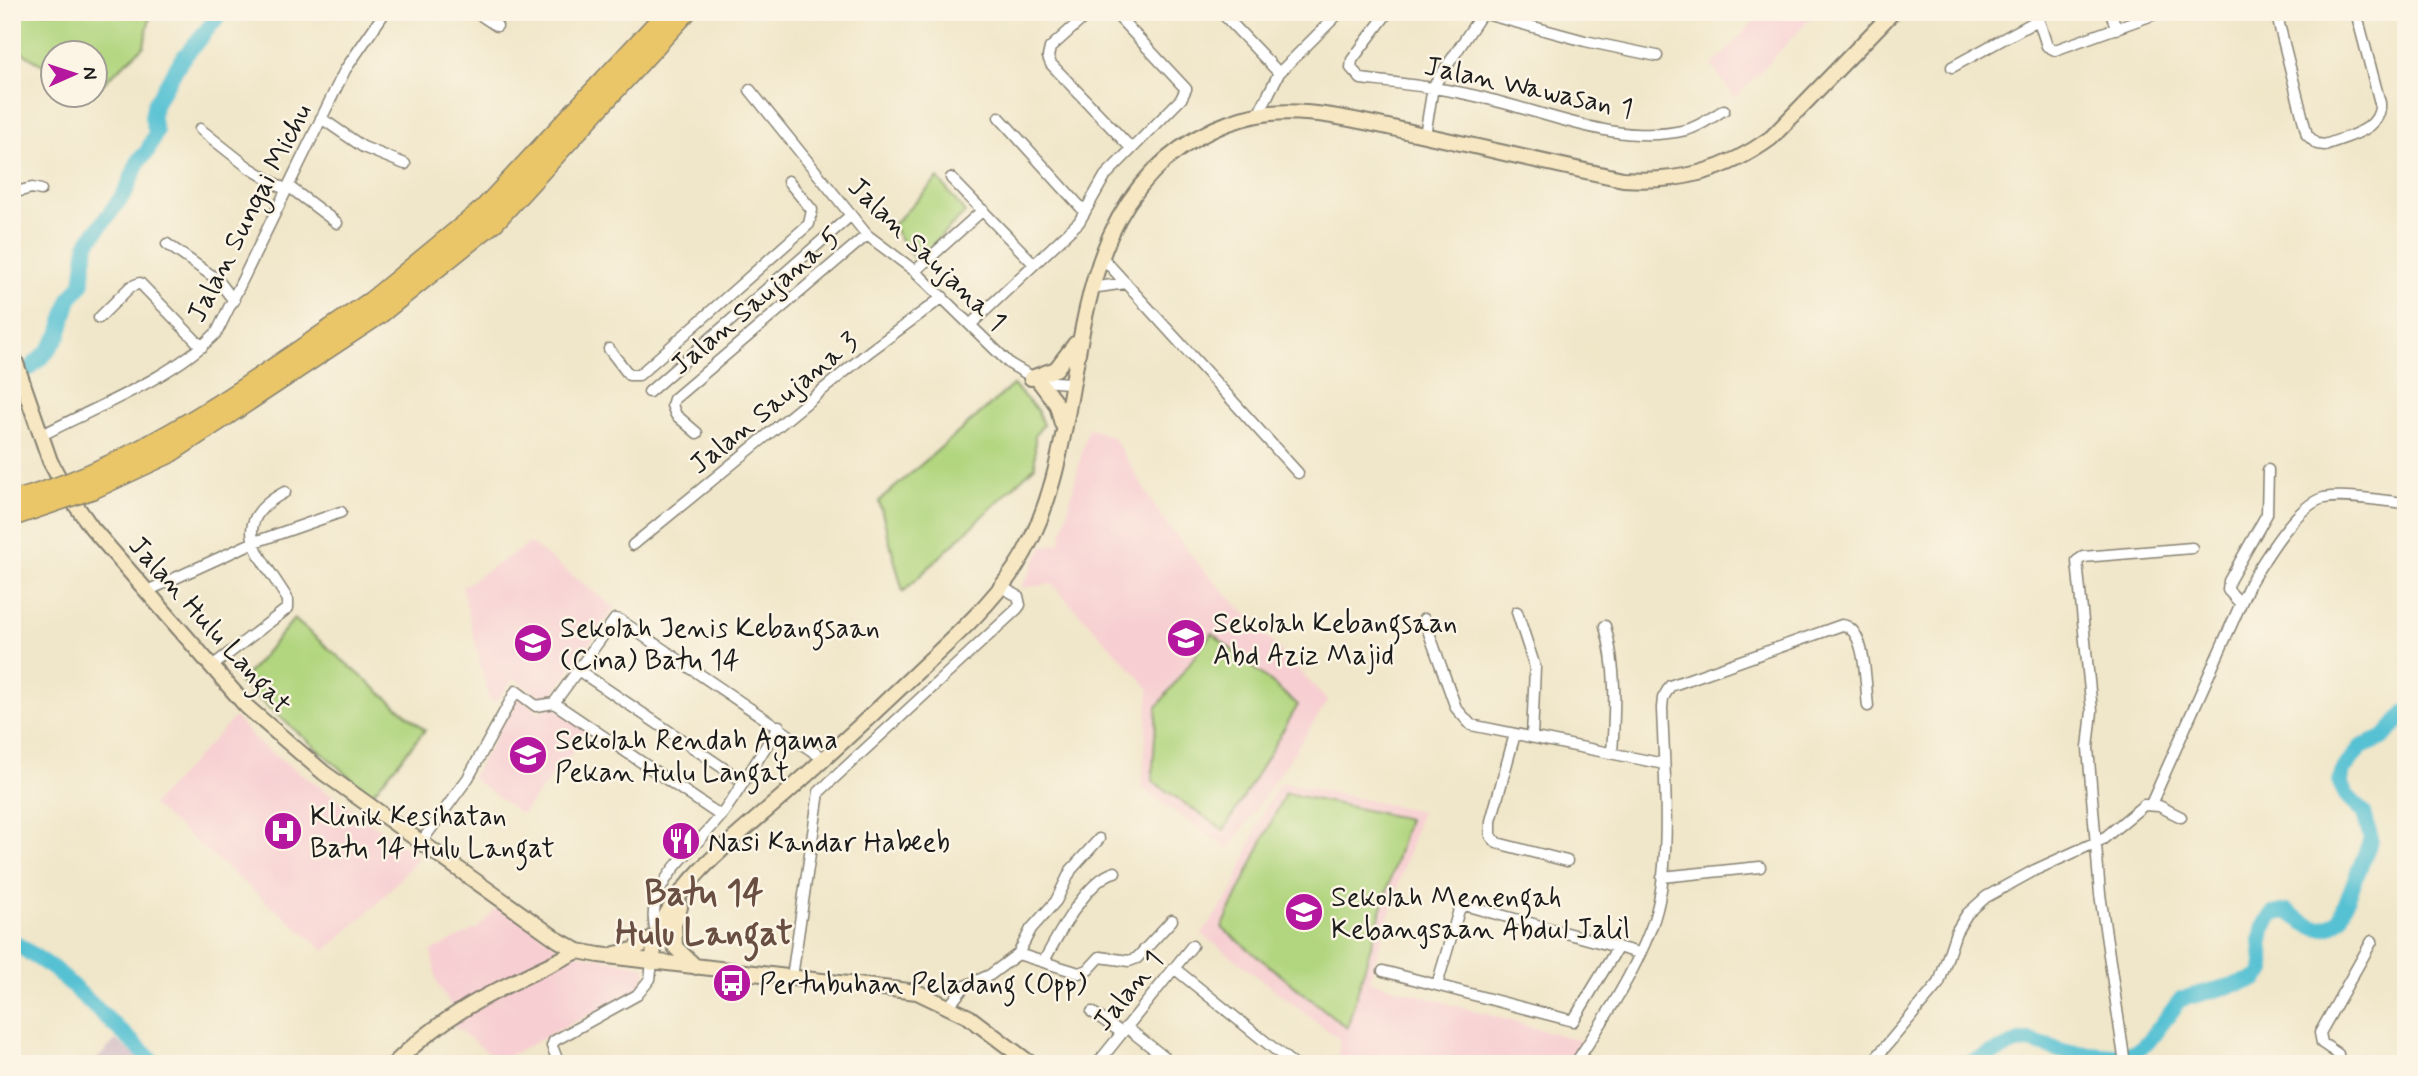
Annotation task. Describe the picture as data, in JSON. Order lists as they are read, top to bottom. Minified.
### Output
{"streets":{"street":["Jalan Wawasan 1","Jalan Sungai Michu","Jalan Saujana 1","Jalan Saujana 5","Jalan Saujana 3","Jalan Hulu Langat","Jalan 1"]},"crossings":[["Jalan Sungai Michu","Jalan Hulu Langat"],["Jalan Saujana 1","Jalan Saujana 5"],["Jalan Saujana 1","Jalan Saujana 3"]],"districts":["Batu 14 Hulu Langat"],"places":{"school or university":["Sekolah Kebangsaan Abd Aziz Majid","Sekolah Jenis Kebangsaan (Cina) Batu 14","Sekolah Rendah Agama Pekan Hulu Langat","Sekolah Menengah Kebangsaan Abdul Jalil"],"hospital":["Klinik Kesihatan Batu 14 Hulu Langat"],"restaurant":["Nasi Kandar Habeeb"],"bus stop":["Pertubuhan Peladang (Opp)"]},"north":"right"}
